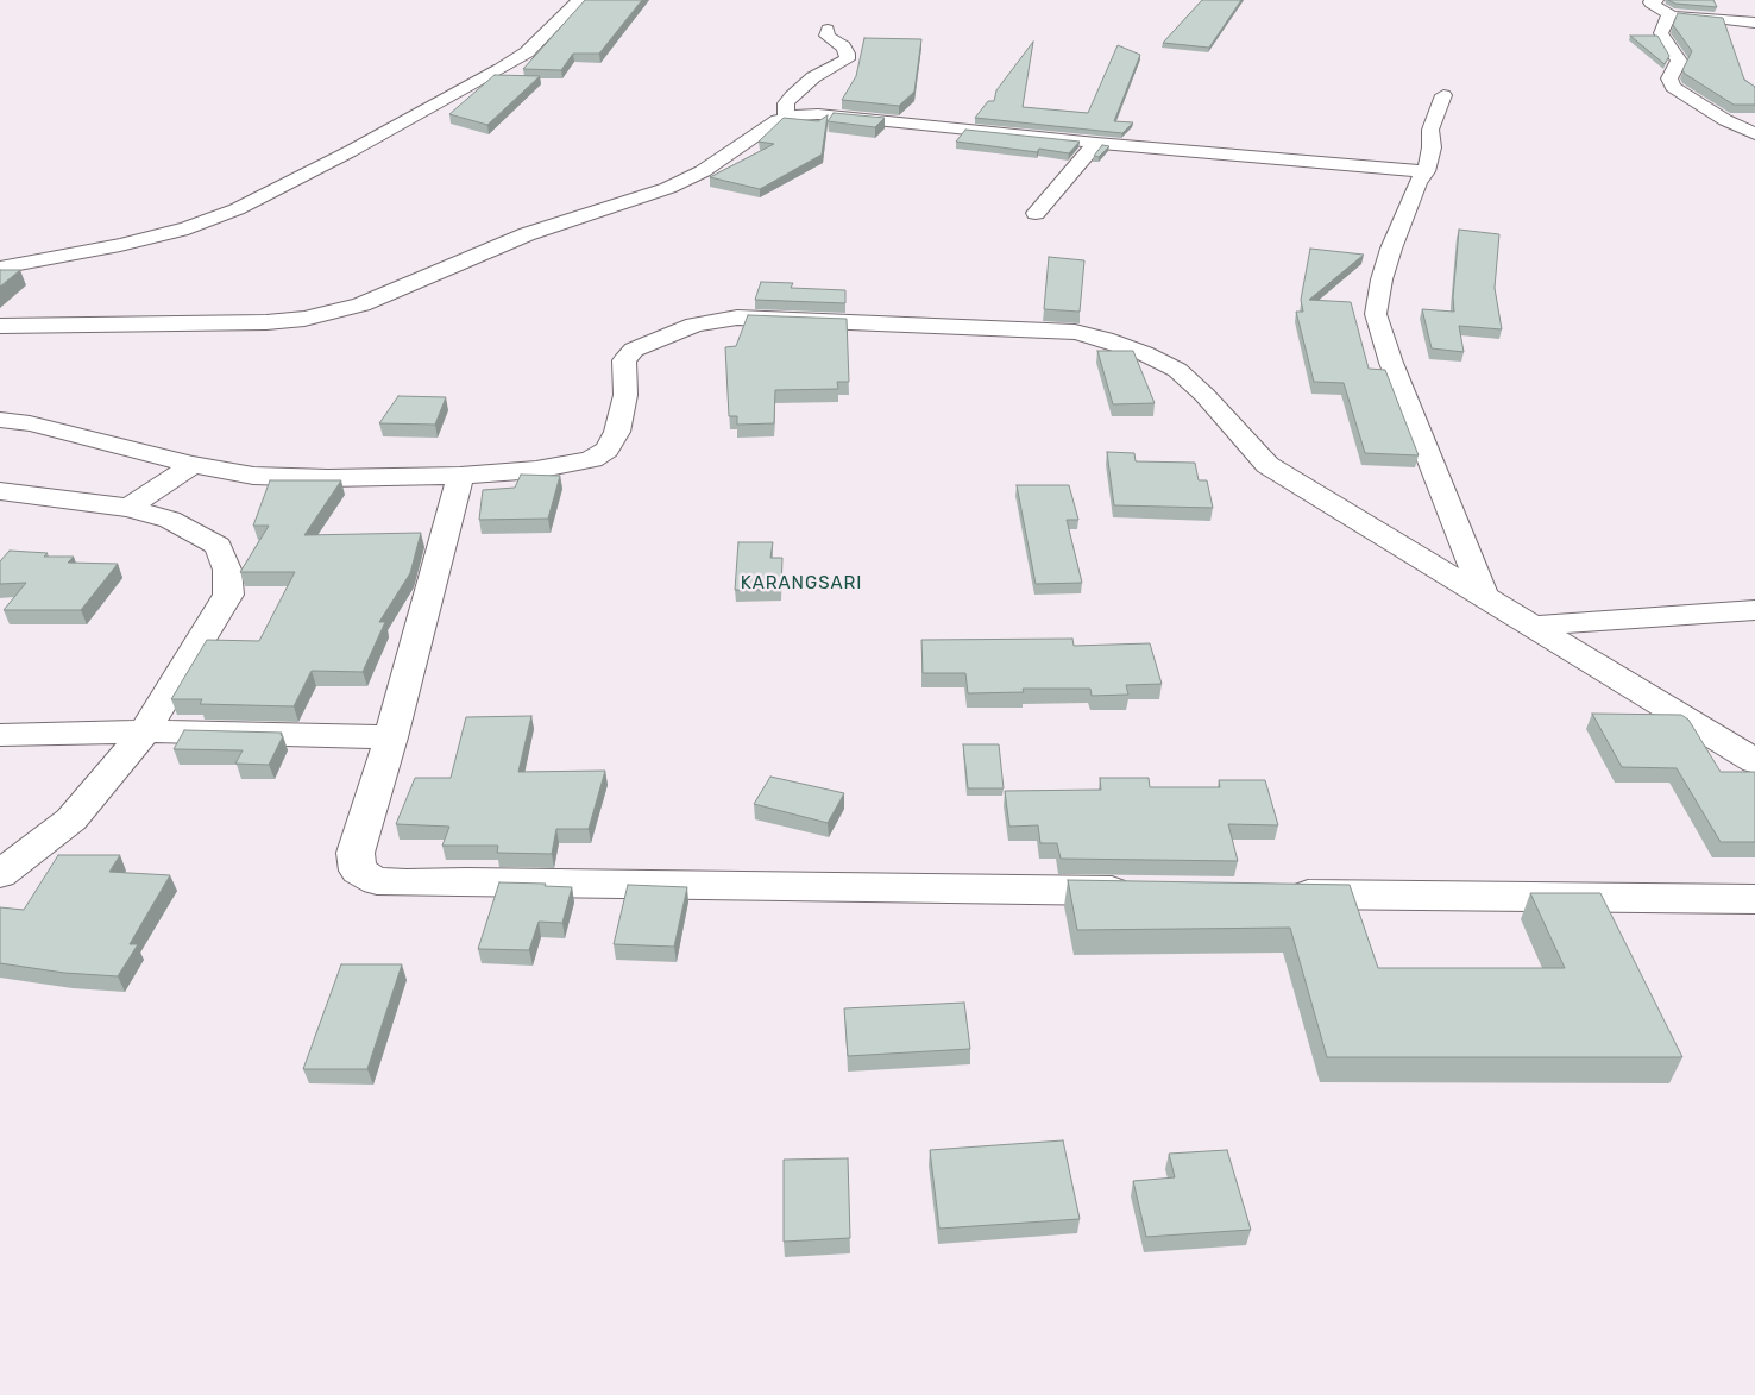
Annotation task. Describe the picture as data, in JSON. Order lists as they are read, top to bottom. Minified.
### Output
{"districts":["KARANGSARI"]}
